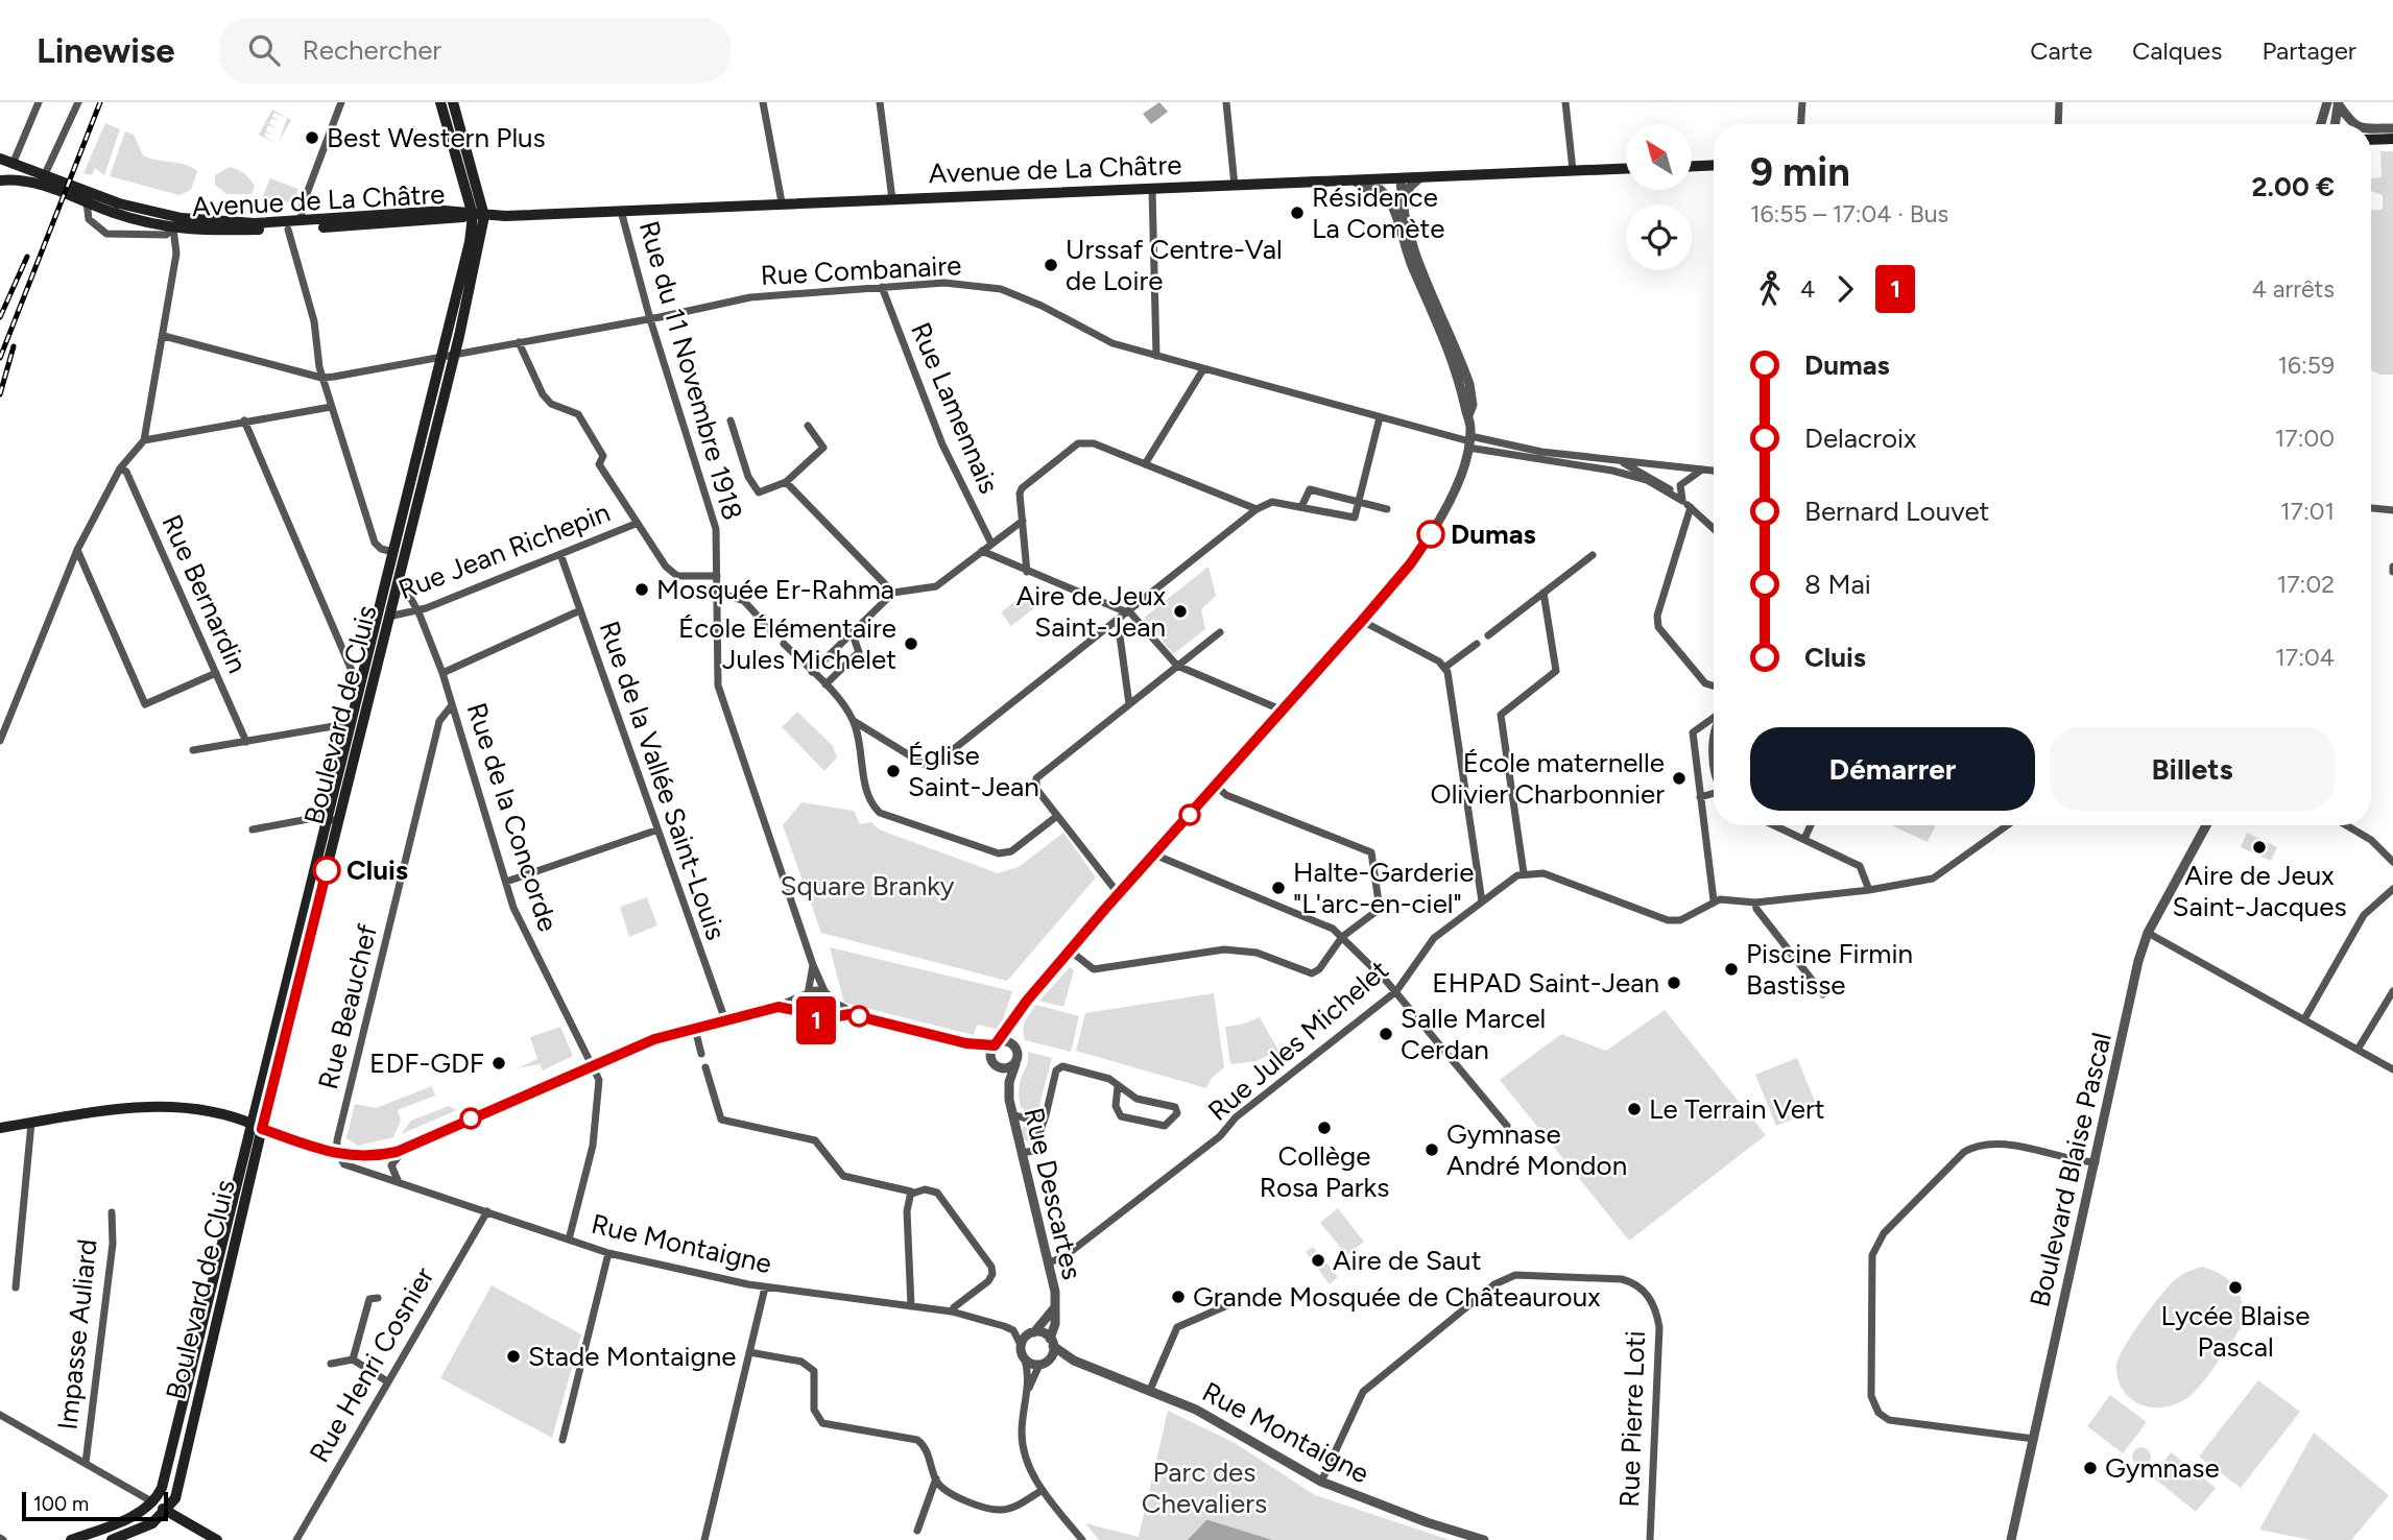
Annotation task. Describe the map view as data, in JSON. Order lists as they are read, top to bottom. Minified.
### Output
{"streets":{"main road":["Avenue de La Châtre","Boulevard de Cluis"],"street":["Rue Combanaire","Rue du 11 Novembre 1918","Rue Lamennais","Rue Jean Richepin","Rue Bernardin","Rue de la Vallée Saint-Louis","Rue de la Concorde","Rue Beauchef","Rue Jules Michelet","Boulevard Blaise Pascal","Rue Descartes","Rue Montaigne","Impasse Auliard","Rue Henri Cosnier","Rue Pierre Loti"]},"crossings":[["Avenue de La Châtre","Rue du 11 Novembre 1918"],["Avenue de La Châtre","Boulevard de Cluis"],["Rue Combanaire","Rue du 11 Novembre 1918"],["Rue Combanaire","Rue Lamennais"],["Rue Combanaire","Boulevard de Cluis"],["Rue Jean Richepin","Boulevard de Cluis"],["Rue Jean Richepin","Rue de la Vallée Saint-Louis"],["Rue Jean Richepin","Rue de la Concorde"],["Boulevard de Cluis","Rue de la Concorde"],["Rue de la Concorde","Rue Beauchef"],["Rue de la Concorde","Rue Montaigne"],["Rue Beauchef","Rue Montaigne"],["Rue Jules Michelet","Rue Descartes"],["Rue Descartes","Rue Montaigne"],["Rue Montaigne","Rue Henri Cosnier"],["Rue Montaigne","Rue Pierre Loti"]],"parks":["Square Branky","Parc des Chevaliers"],"places":["Best Western Plus","Résidence La Comète","Urssaf Centre-Val de Loire","Dumas","Mosquée Er-Rahma","Aire de Jeux Saint-Jean","École Élémentaire Jules Michelet","Église Saint-Jean","École maternelle Olivier Charbonnier","Aire de Jeux Saint-Jacques","Cluis","Halte-Garderie \"L'arc-en-ciel\"","Piscine Firmin Bastisse","EHPAD Saint-Jean","Salle Marcel Cerdan","EDF-GDF","Le Terrain Vert","Collège Rosa Parks","Gymnase André Mondon","Aire de Saut","Lycée Blaise Pascal","Grande Mosquée de Châteauroux","Stade Montaigne","Gymnase"],"lines":["bus line 1"],"scale_bar":"100 m","north":"top left","page":{"header":"Linewise","search":"Rechercher","nav":["Carte","Calques","Partager"],"on_map":"1","heading":["9 min","16:55 – 17:04 · Bus","2.00 €"],"legs":["4","1","4 arrêts"],"list":[{"name":"Dumas","value":"16:59"},{"name":"Delacroix","value":"17:00"},{"name":"Bernard Louvet","value":"17:01"},{"name":"8 Mai","value":"17:02"},{"name":"Cluis","value":"17:04"}],"buttons":["Démarrer","Billets"],"scale":"100 m"}}
